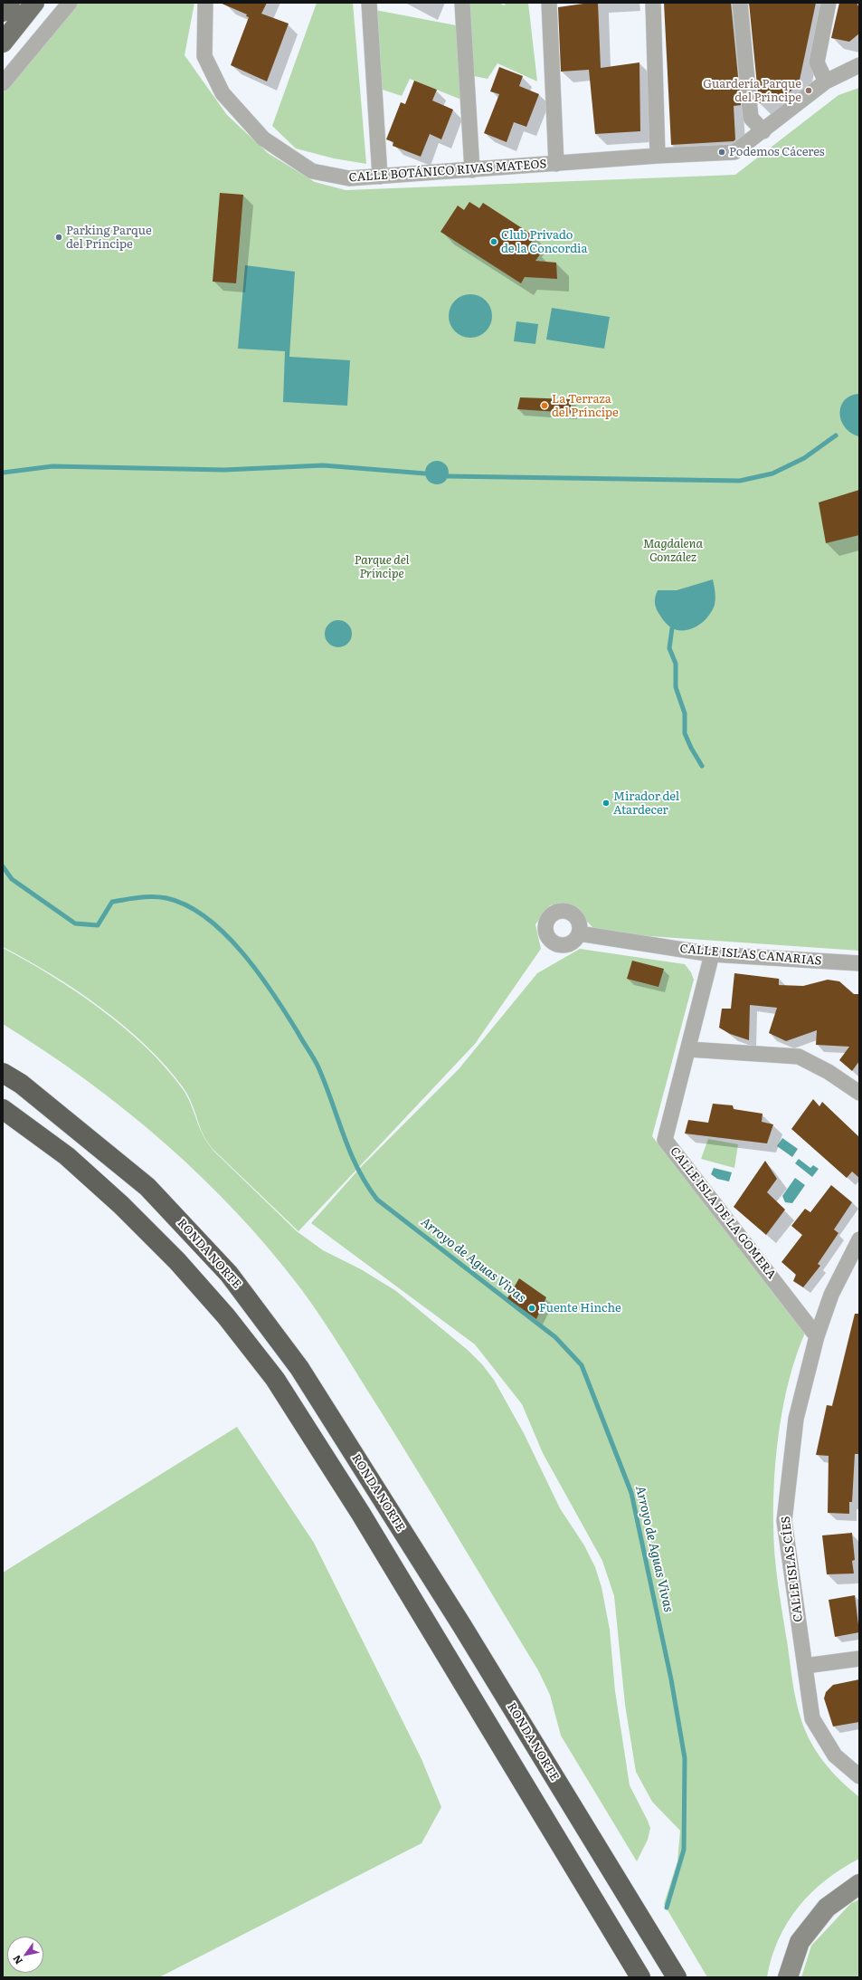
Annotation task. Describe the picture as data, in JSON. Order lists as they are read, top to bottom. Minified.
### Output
{"streets":{"highway":["RONDA NORTE"],"street":["CALLE BOTÁNICO RIVAS MATEOS","CALLE ISLAS CANARIAS","CALLE ISLA DE LA GOMERA","CALLE ISLAS CÍES"]},"crossings":[["CALLE ISLAS CANARIAS","CALLE ISLA DE LA GOMERA"],["CALLE ISLA DE LA GOMERA","CALLE ISLAS CÍES"]],"water":["Arroyo de Aguas Vivas"],"parks":["Magdalena González","Parque del Príncipe"],"places":["Guardería Parque del Príncipe","Podemos Cáceres","Parking Parque del Príncipe","Club Privado de la Concordia","La Terraza del Príncipe","Mirador del Atardecer","Fuente Hinche"],"north":"bottom left"}
